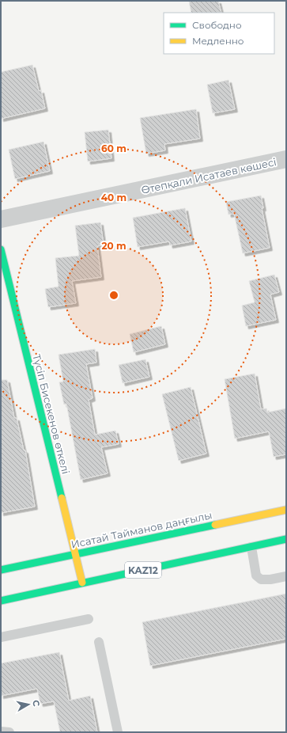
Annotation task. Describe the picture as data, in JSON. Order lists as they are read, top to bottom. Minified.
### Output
{"streets":{"main road":["Түсіп Бисекенов өткелі","Исатай Тайманов даңғылы","KAZ12"],"street":["Өтепқали Исатаев көшесі"]},"crossings":[["Түсіп Бисекенов өткелі","Исатай Тайманов даңғылы"],["Түсіп Бисекенов өткелі","KAZ12"]],"legend":["Свободно","Медленно"],"north":"right","rings":["60 m","40 m","20 m"]}
